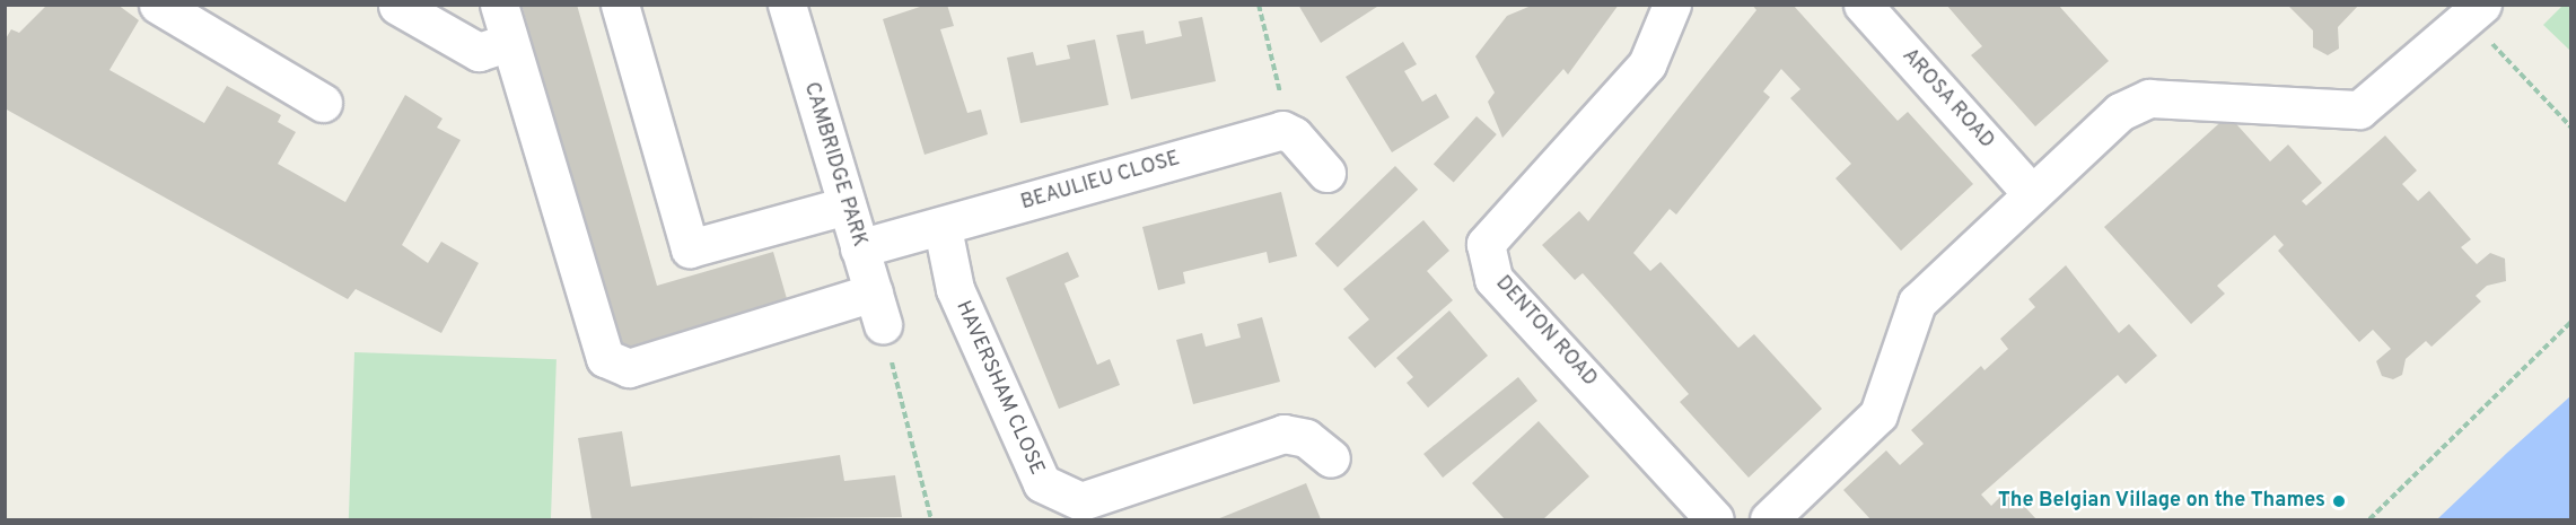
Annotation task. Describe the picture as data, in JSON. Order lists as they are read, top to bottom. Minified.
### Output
{"streets":{"street":["AROSA ROAD","CAMBRIDGE PARK","BEAULIEU CLOSE","DENTON ROAD","HAVERSHAM CLOSE"]},"crossings":[["CAMBRIDGE PARK","BEAULIEU CLOSE"],["BEAULIEU CLOSE","HAVERSHAM CLOSE"]],"places":["The Belgian Village on the Thames"]}
